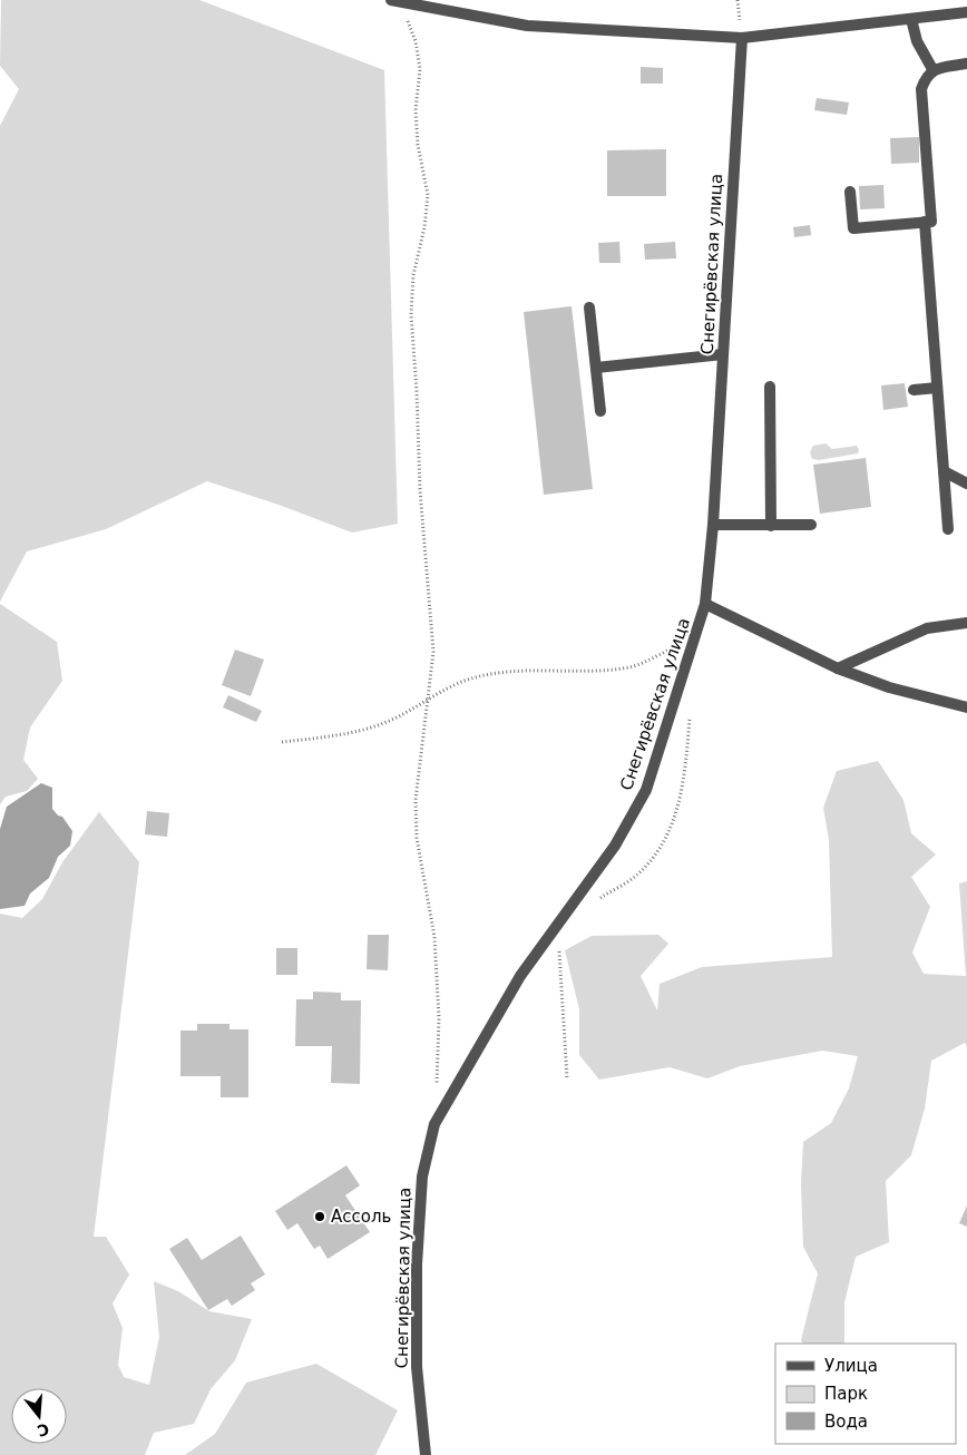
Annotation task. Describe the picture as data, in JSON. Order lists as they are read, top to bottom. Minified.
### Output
{"streets":{"street":["Снегирёвская улица"]},"places":["Ассоль"],"legend":["Улица","Парк","Вода"],"north":"bottom"}
